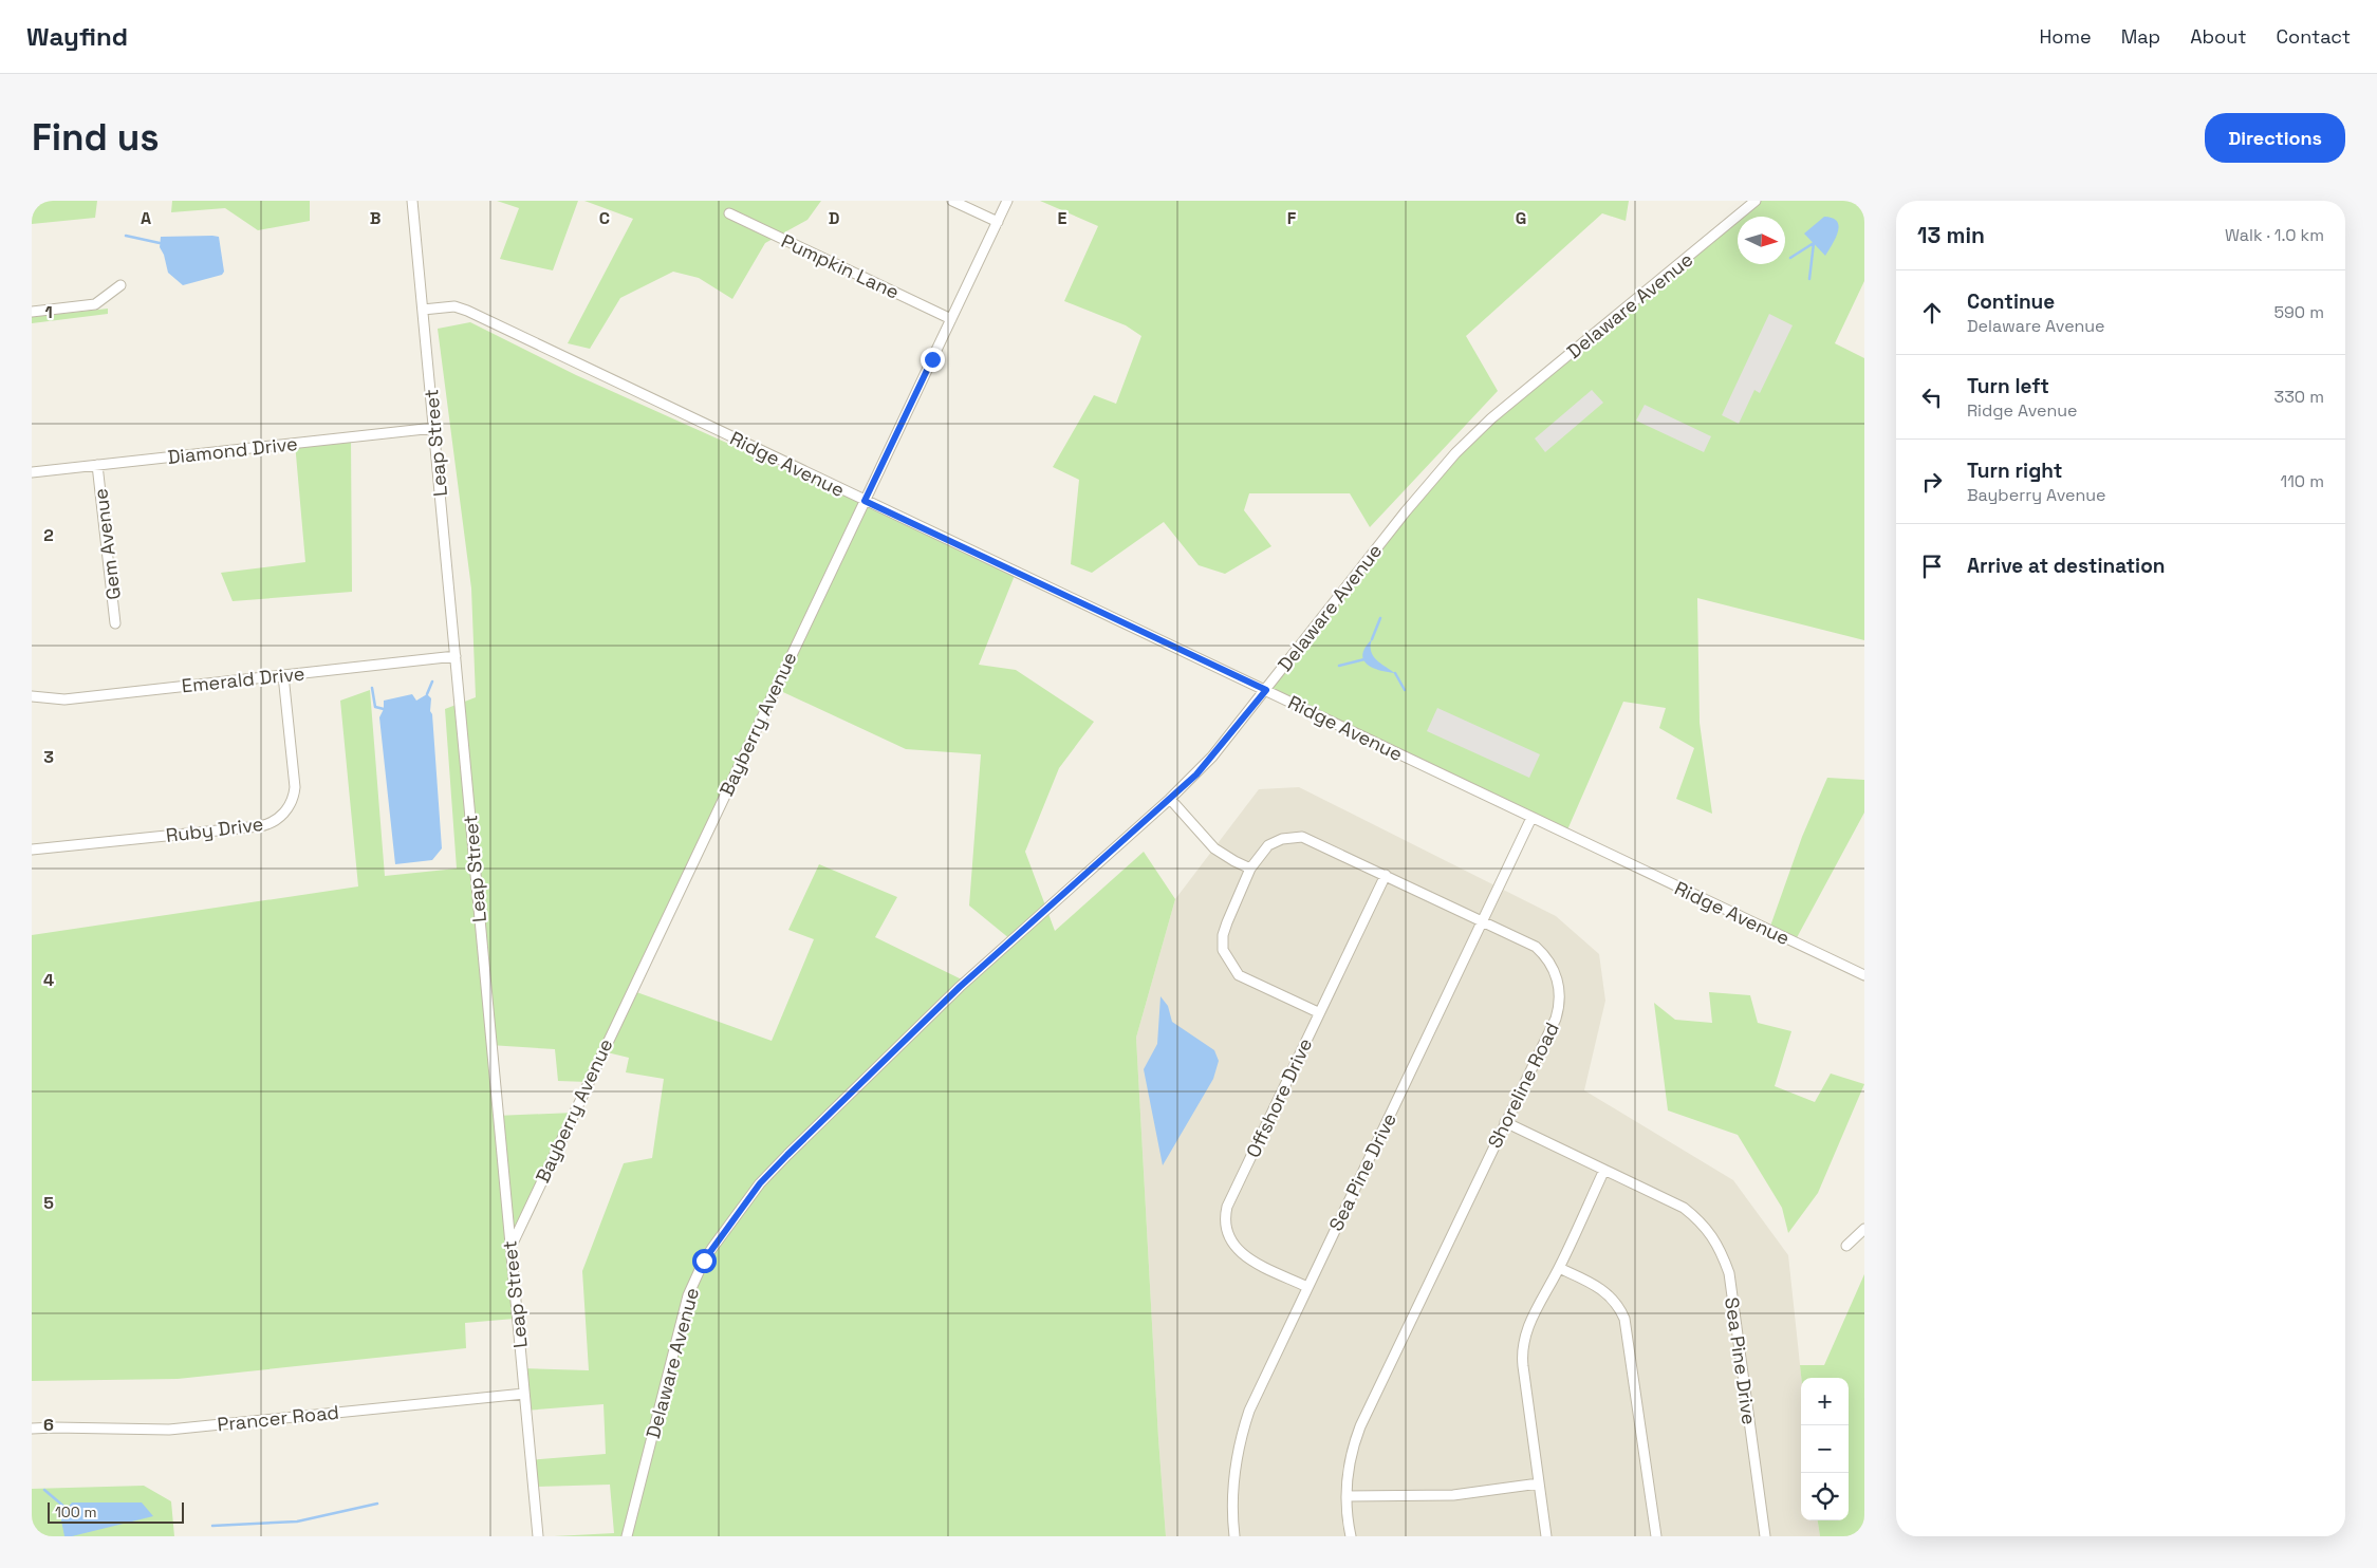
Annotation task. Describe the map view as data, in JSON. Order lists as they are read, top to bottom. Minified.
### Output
{"streets":{"street":["Pumpkin Lane","Delaware Avenue","Leap Street","Diamond Drive","Ridge Avenue","Gem Avenue","Emerald Drive","Bayberry Avenue","Ruby Drive","Shoreline Road","Offshore Drive","Sea Pine Drive","Prancer Road"]},"crossings":[["Pumpkin Lane","Bayberry Avenue"],["Delaware Avenue","Ridge Avenue"],["Leap Street","Diamond Drive"],["Leap Street","Ridge Avenue"],["Leap Street","Emerald Drive"],["Leap Street","Bayberry Avenue"],["Leap Street","Prancer Road"],["Diamond Drive","Gem Avenue"],["Ridge Avenue","Bayberry Avenue"],["Ridge Avenue","Sea Pine Drive"],["Emerald Drive","Ruby Drive"],["Shoreline Road","Offshore Drive"],["Shoreline Road","Sea Pine Drive"],["Offshore Drive","Sea Pine Drive"]],"scale_bar":"100 m","north":"right","page":{"header":"Wayfind","nav":["Home","Map","About","Contact"],"buttons":"Directions","title":"Find us","heading":["13 min","Walk · 1.0 km"],"list":[["Continue","Delaware Avenue","590 m"],["Turn left","Ridge Avenue","330 m"],["Turn right","Bayberry Avenue","110 m"],"Arrive at destination"],"map_buttons":["+","−"],"scale":"100 m"},"grid":{"columns":["A","B","C","D","E","F","G"],"rows":["1","2","3","4","5","6"]}}
